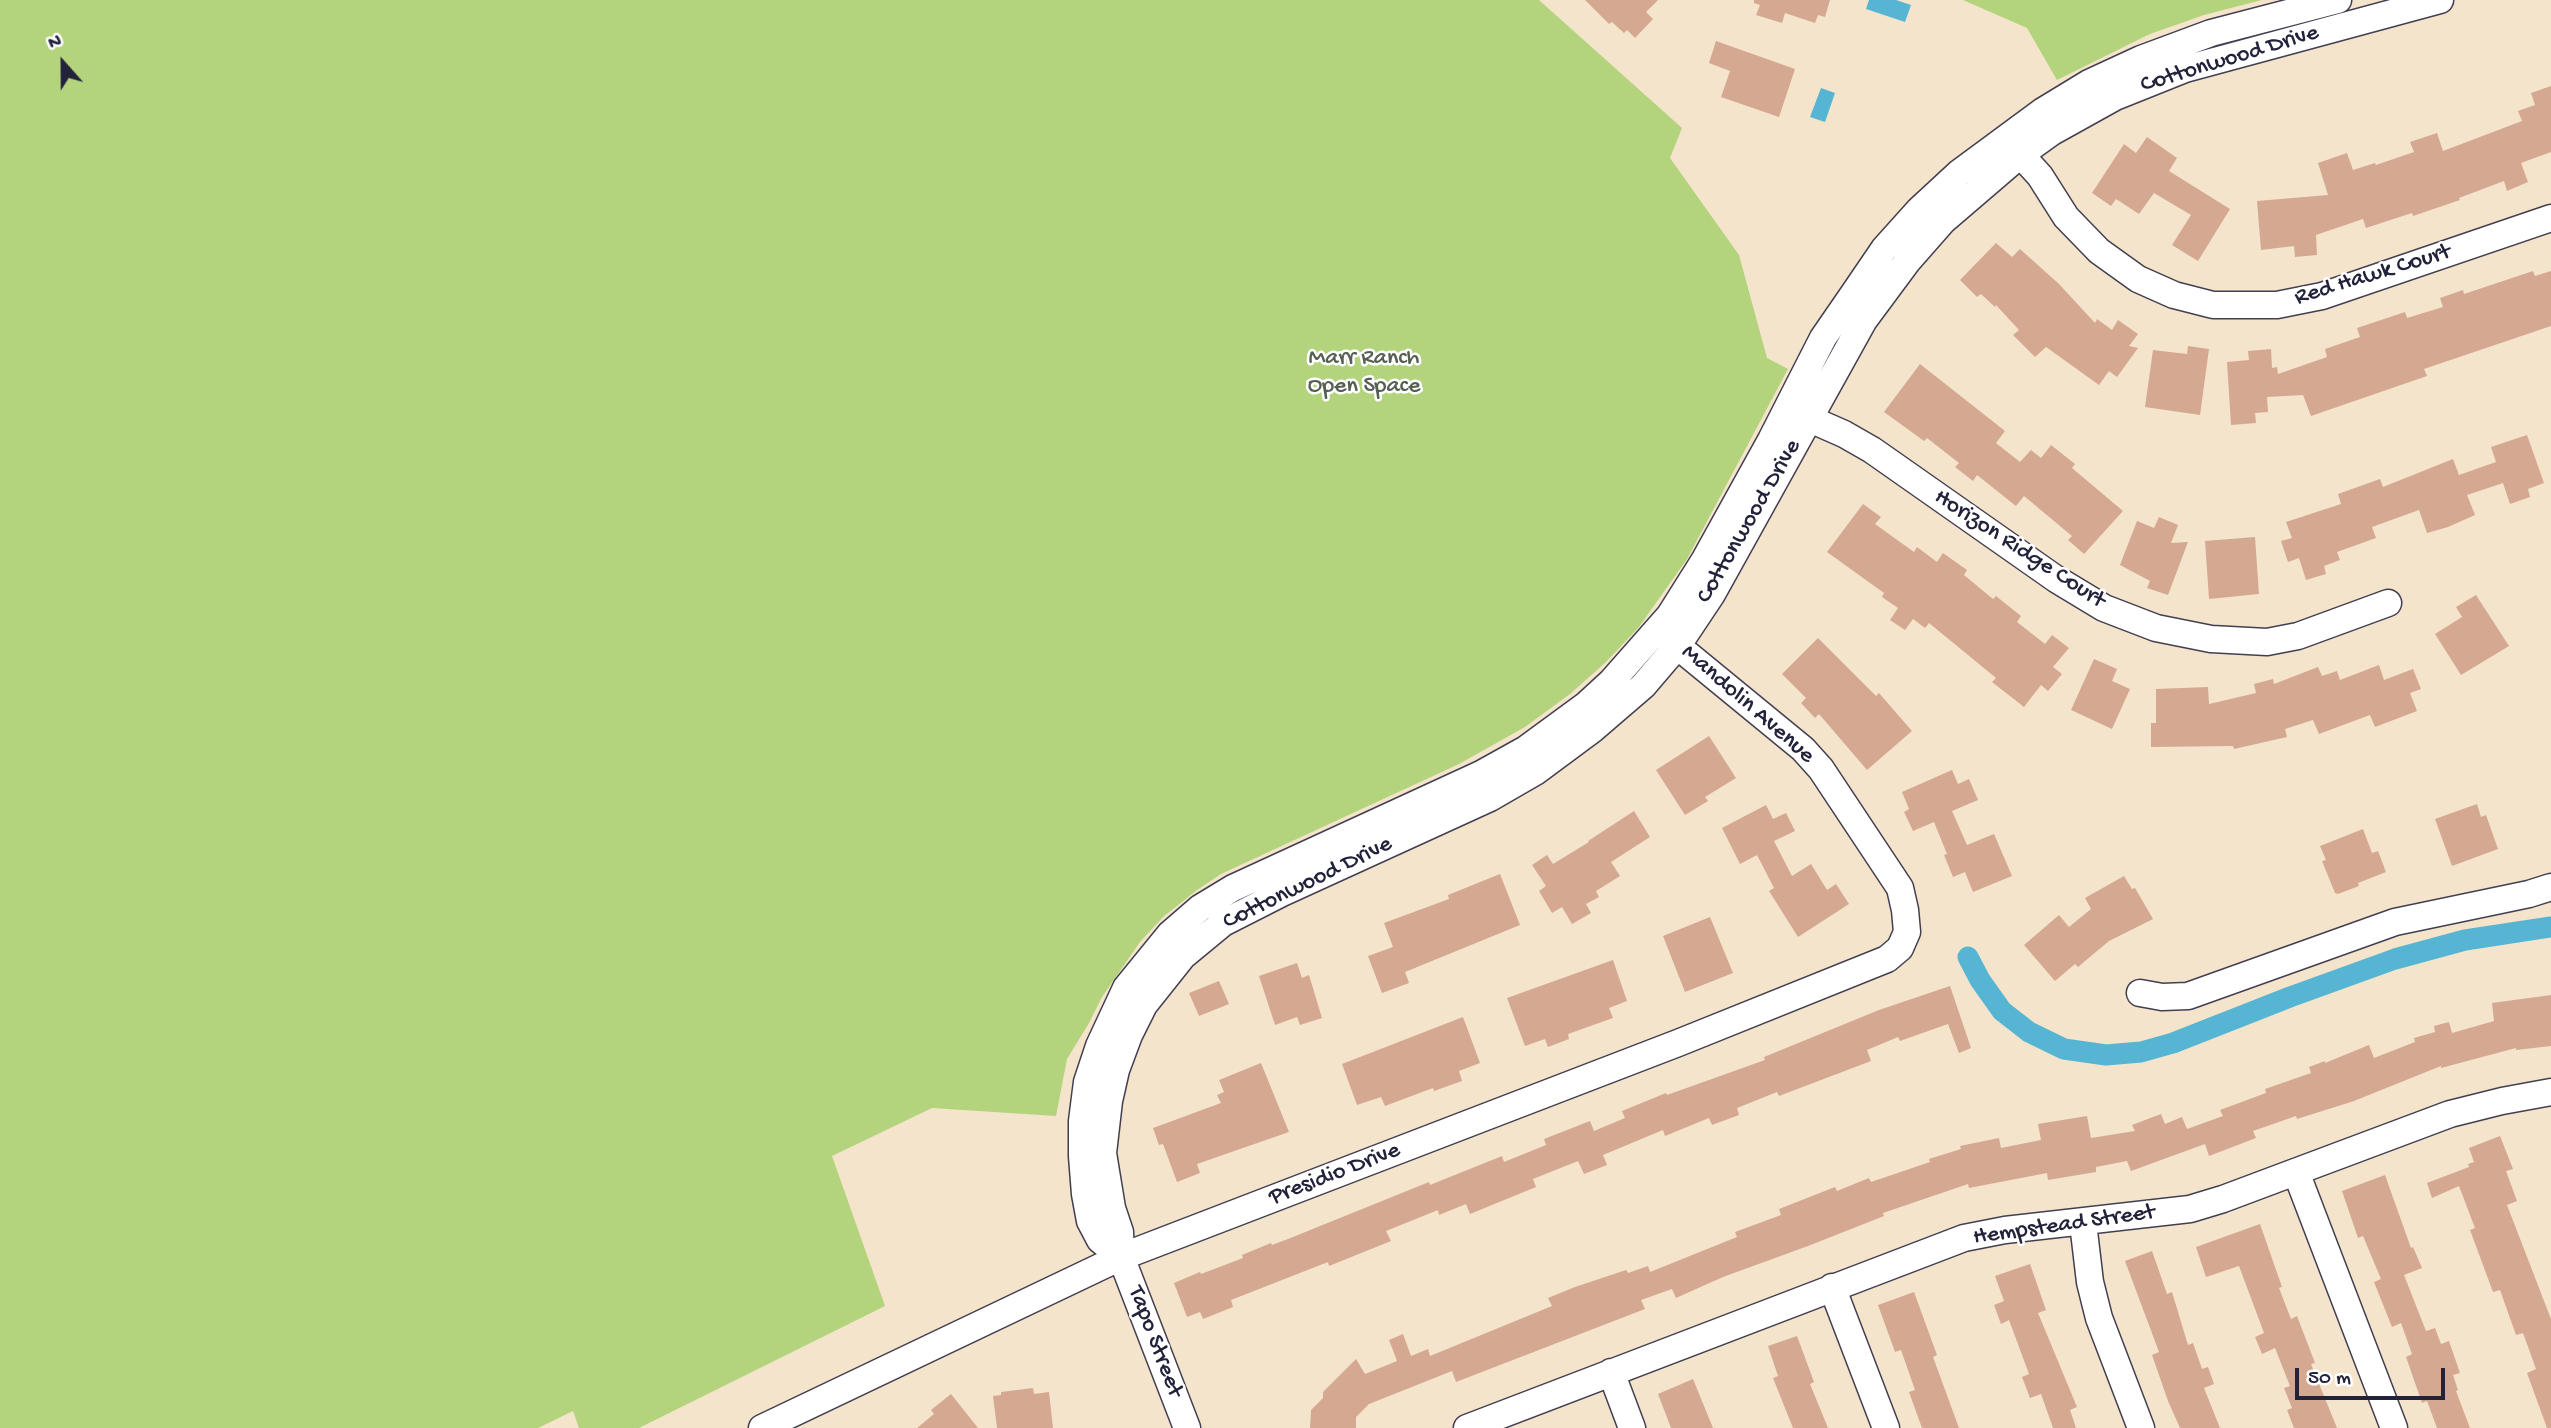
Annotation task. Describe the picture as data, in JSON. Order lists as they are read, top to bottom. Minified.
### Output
{"streets":{"street":["Cottonwood Drive","Red Hawk Court","Horizon Ridge Court","Mandolin Avenue","Presidio Drive","Hempstead Street","Tapo Street"]},"crossings":[["Cottonwood Drive","Red Hawk Court"],["Cottonwood Drive","Horizon Ridge Court"],["Cottonwood Drive","Mandolin Avenue"],["Cottonwood Drive","Presidio Drive"],["Cottonwood Drive","Tapo Street"],["Mandolin Avenue","Presidio Drive"],["Presidio Drive","Tapo Street"]],"parks":["Marr Ranch Open Space"],"scale_bar":"50 m","north":"top"}
